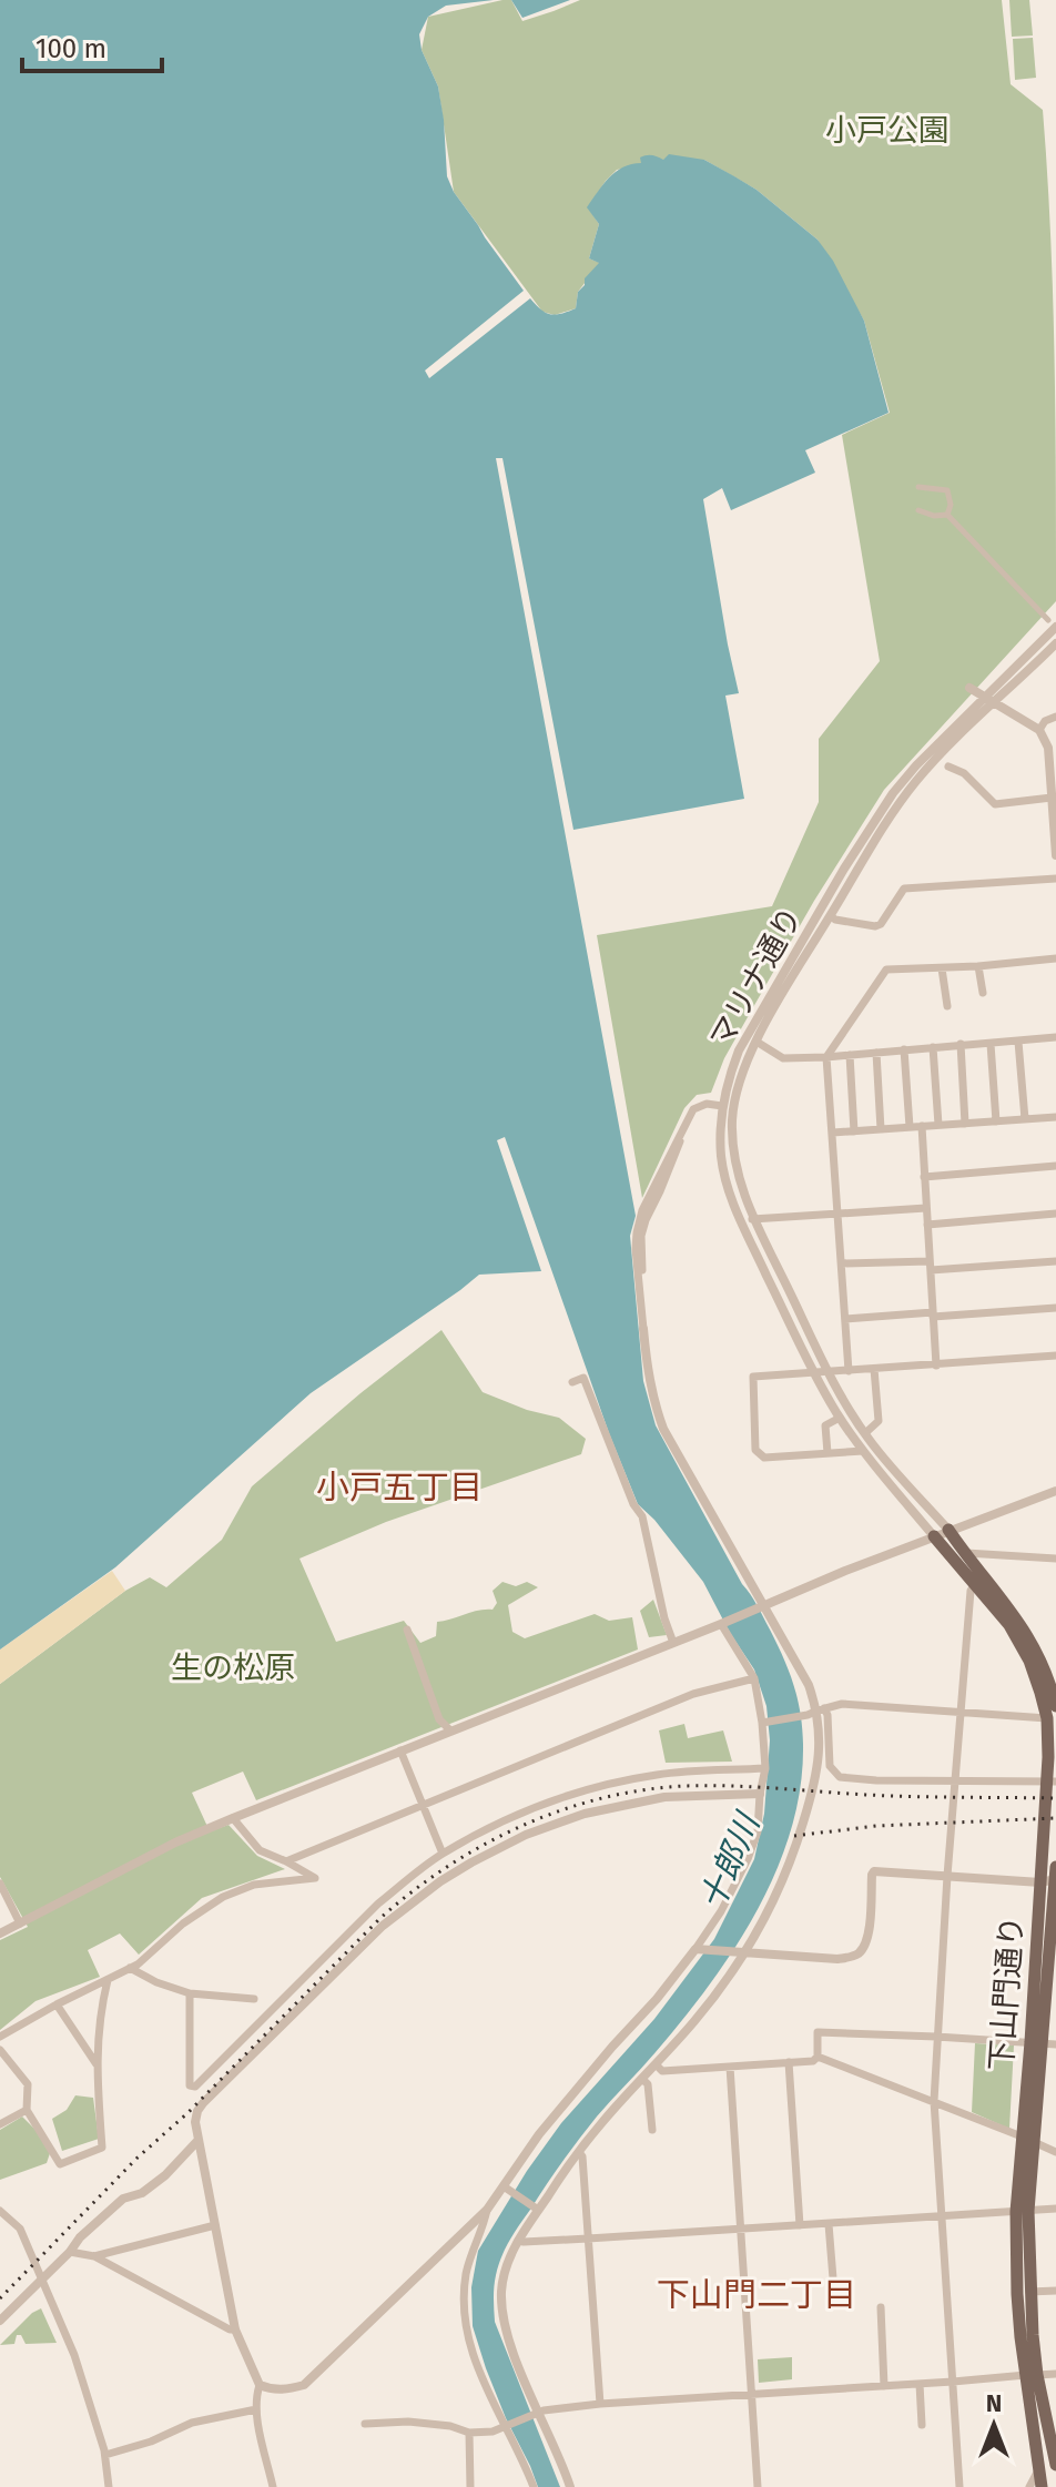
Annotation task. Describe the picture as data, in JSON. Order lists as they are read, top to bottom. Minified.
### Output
{"streets":{"main road":["下山門通り"],"street":["マリナ通り"]},"crossings":[["マリナ通り","下山門通り"]],"districts":["小戸五丁目","下山門二丁目"],"water":["十郎川"],"parks":["小戸公園","生の松原"],"scale_bar":"100 m","north":"top"}
